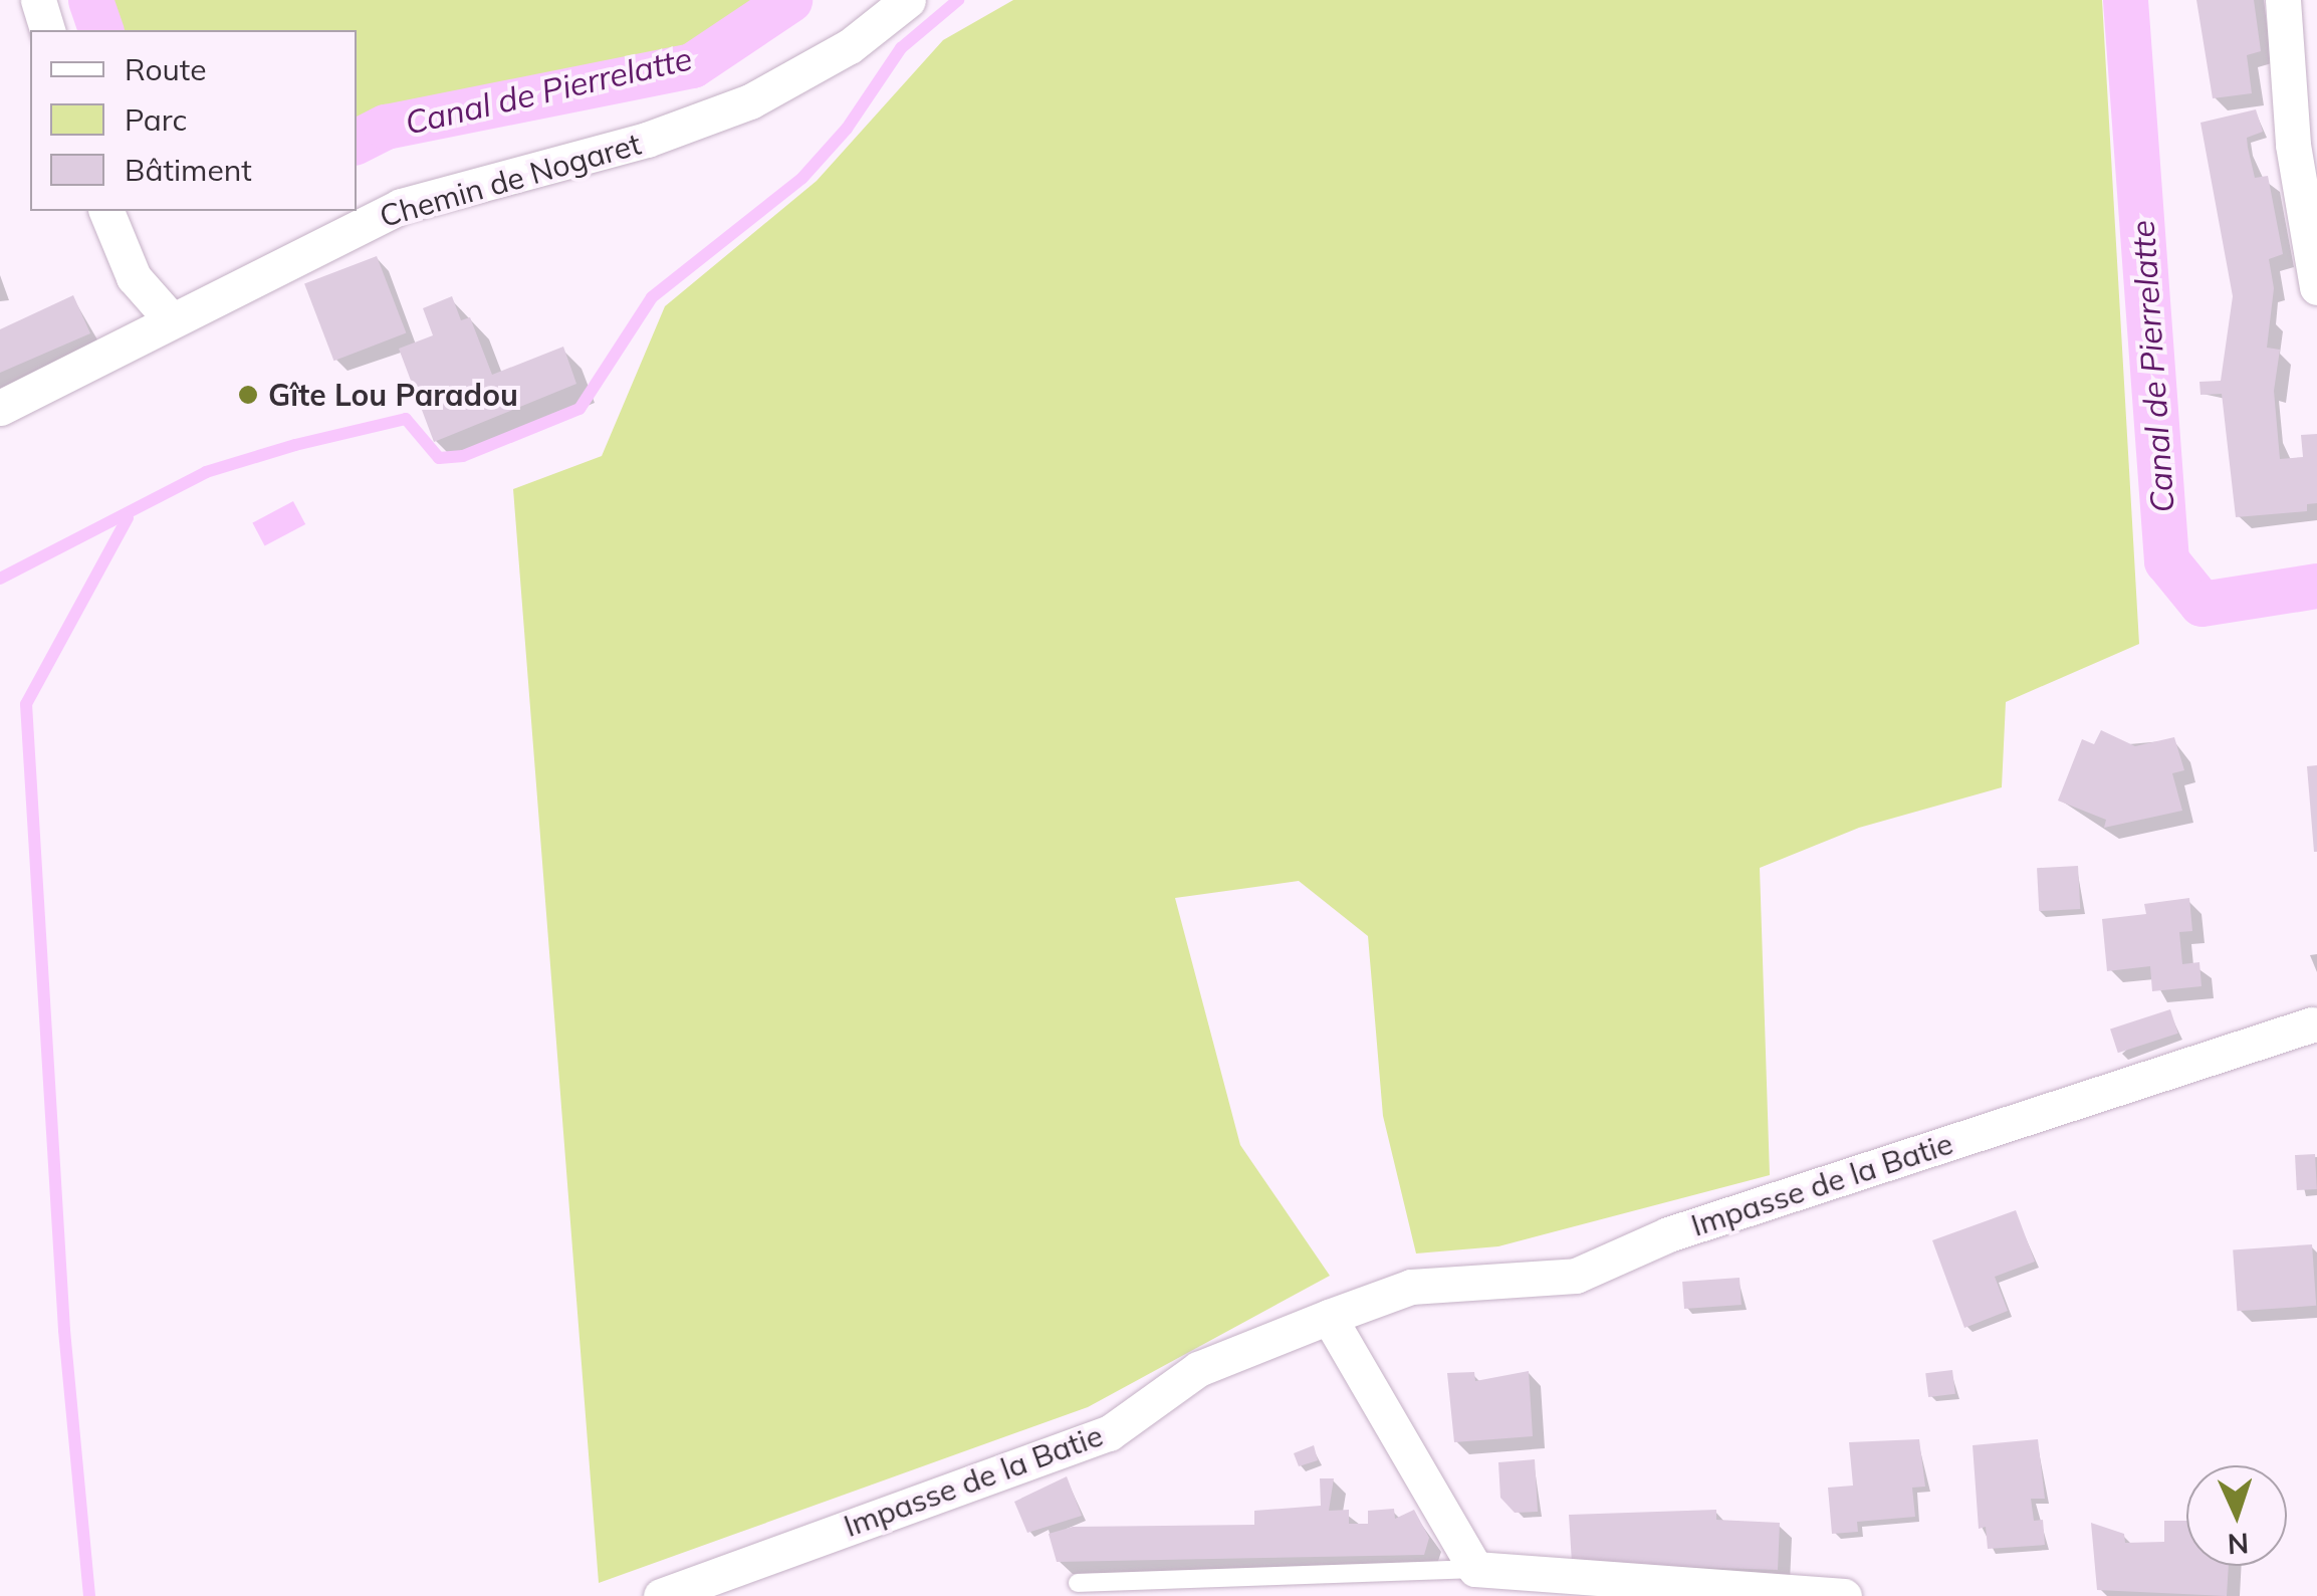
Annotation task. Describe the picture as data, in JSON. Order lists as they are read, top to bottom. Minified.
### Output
{"streets":{"street":["Chemin de Nogaret","Impasse de la Batie"]},"water":["Canal de Pierrelatte"],"places":["Gîte Lou Paradou"],"legend":["Route","Parc","Bâtiment"],"north":"bottom"}
